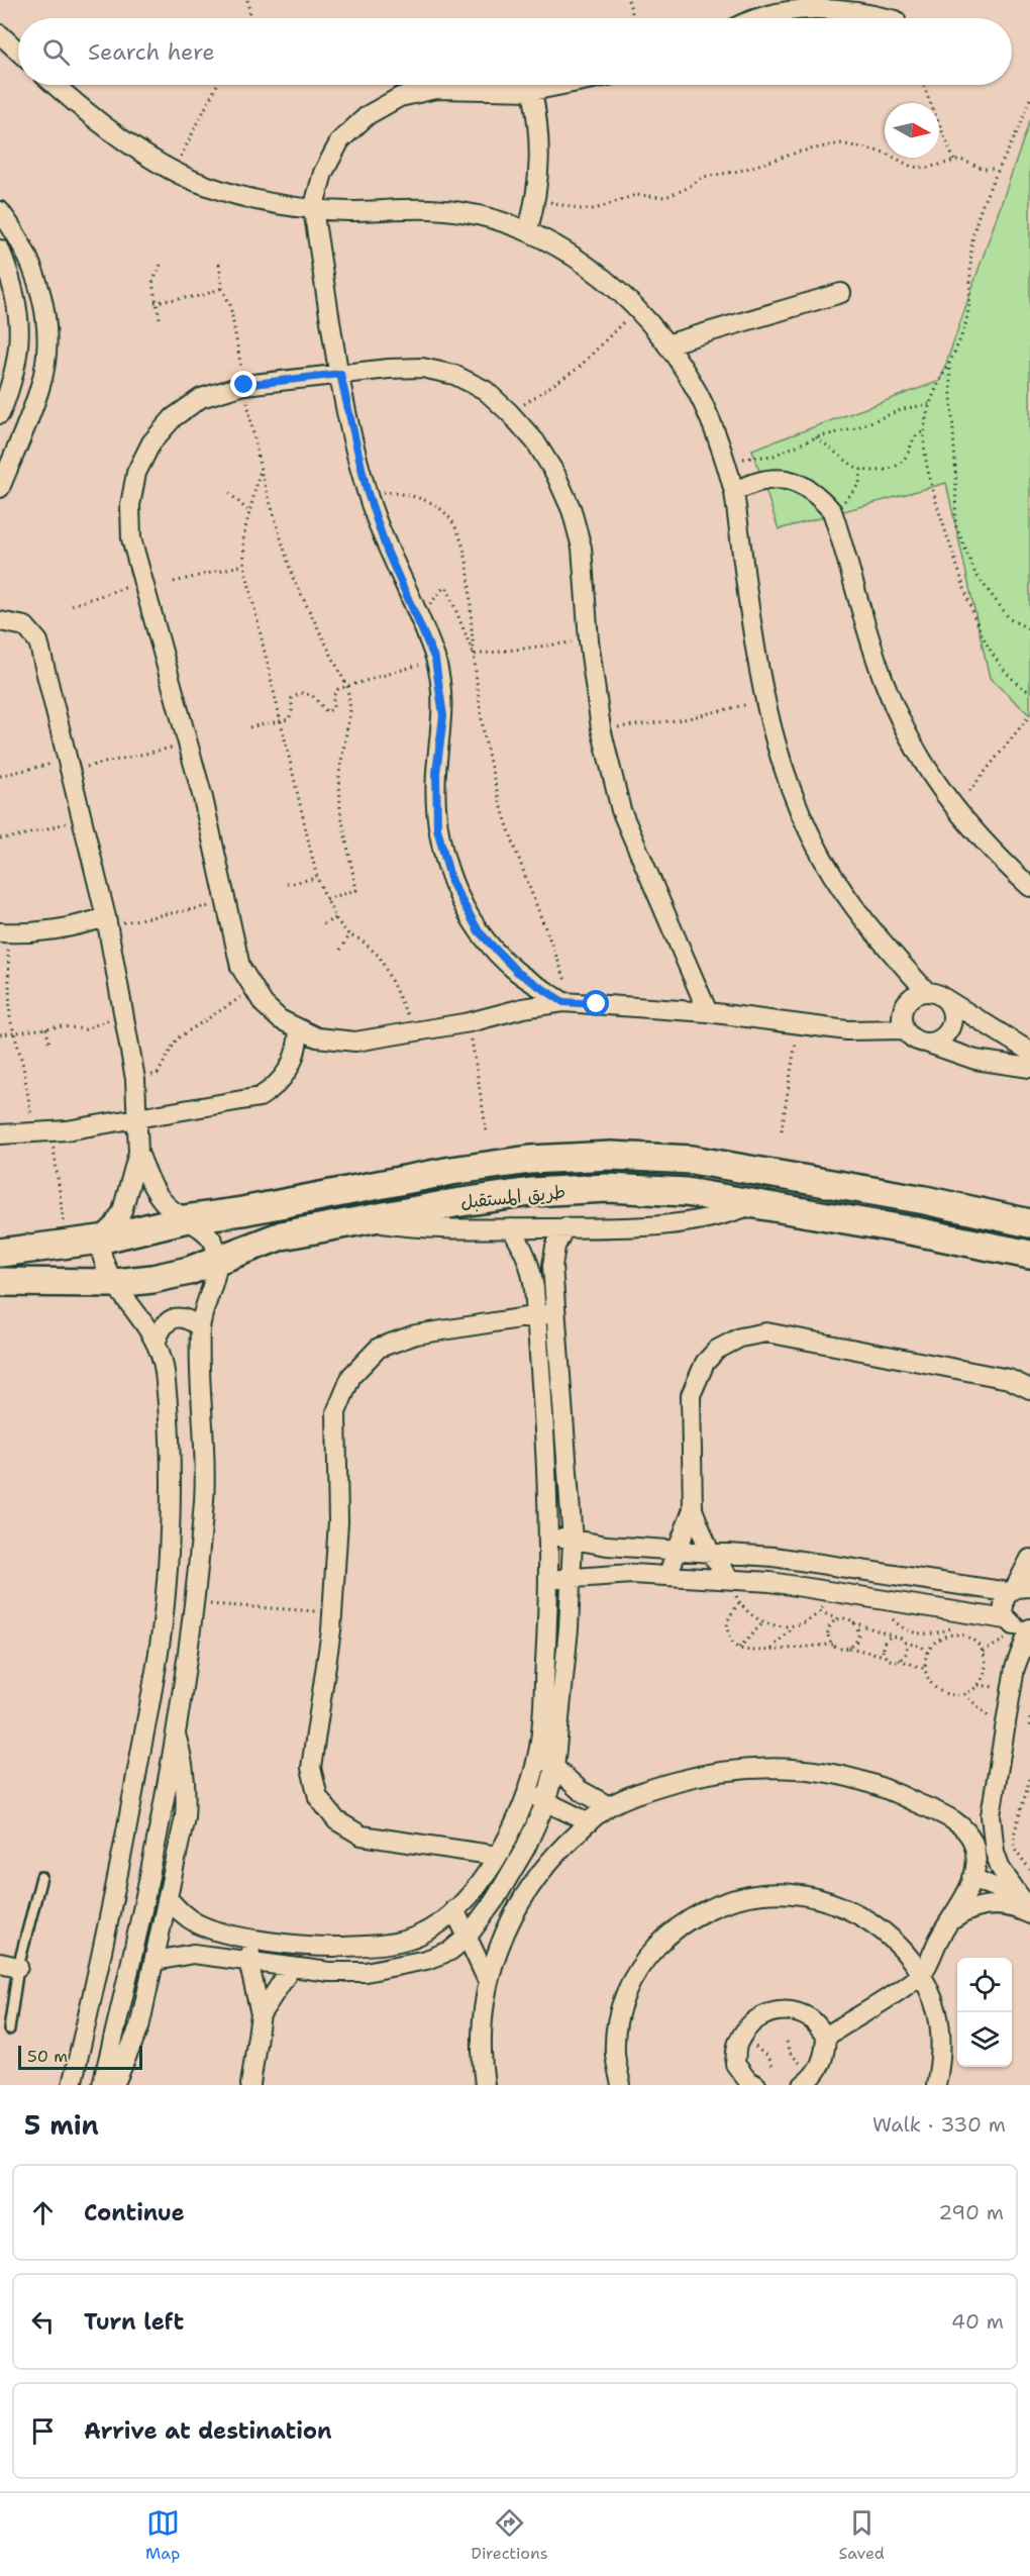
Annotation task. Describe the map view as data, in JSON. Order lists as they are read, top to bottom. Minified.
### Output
{"streets":{"main road":["طريق المستقبل"]},"scale_bar":"50 m","north":"right","page":{"search":"Search here","scale":"50 m","heading":["5 min","Walk · 330 m"],"list":[["Continue","290 m"],["Turn left","40 m"],"Arrive at destination"],"nav":["Map","Directions","Saved"]}}
